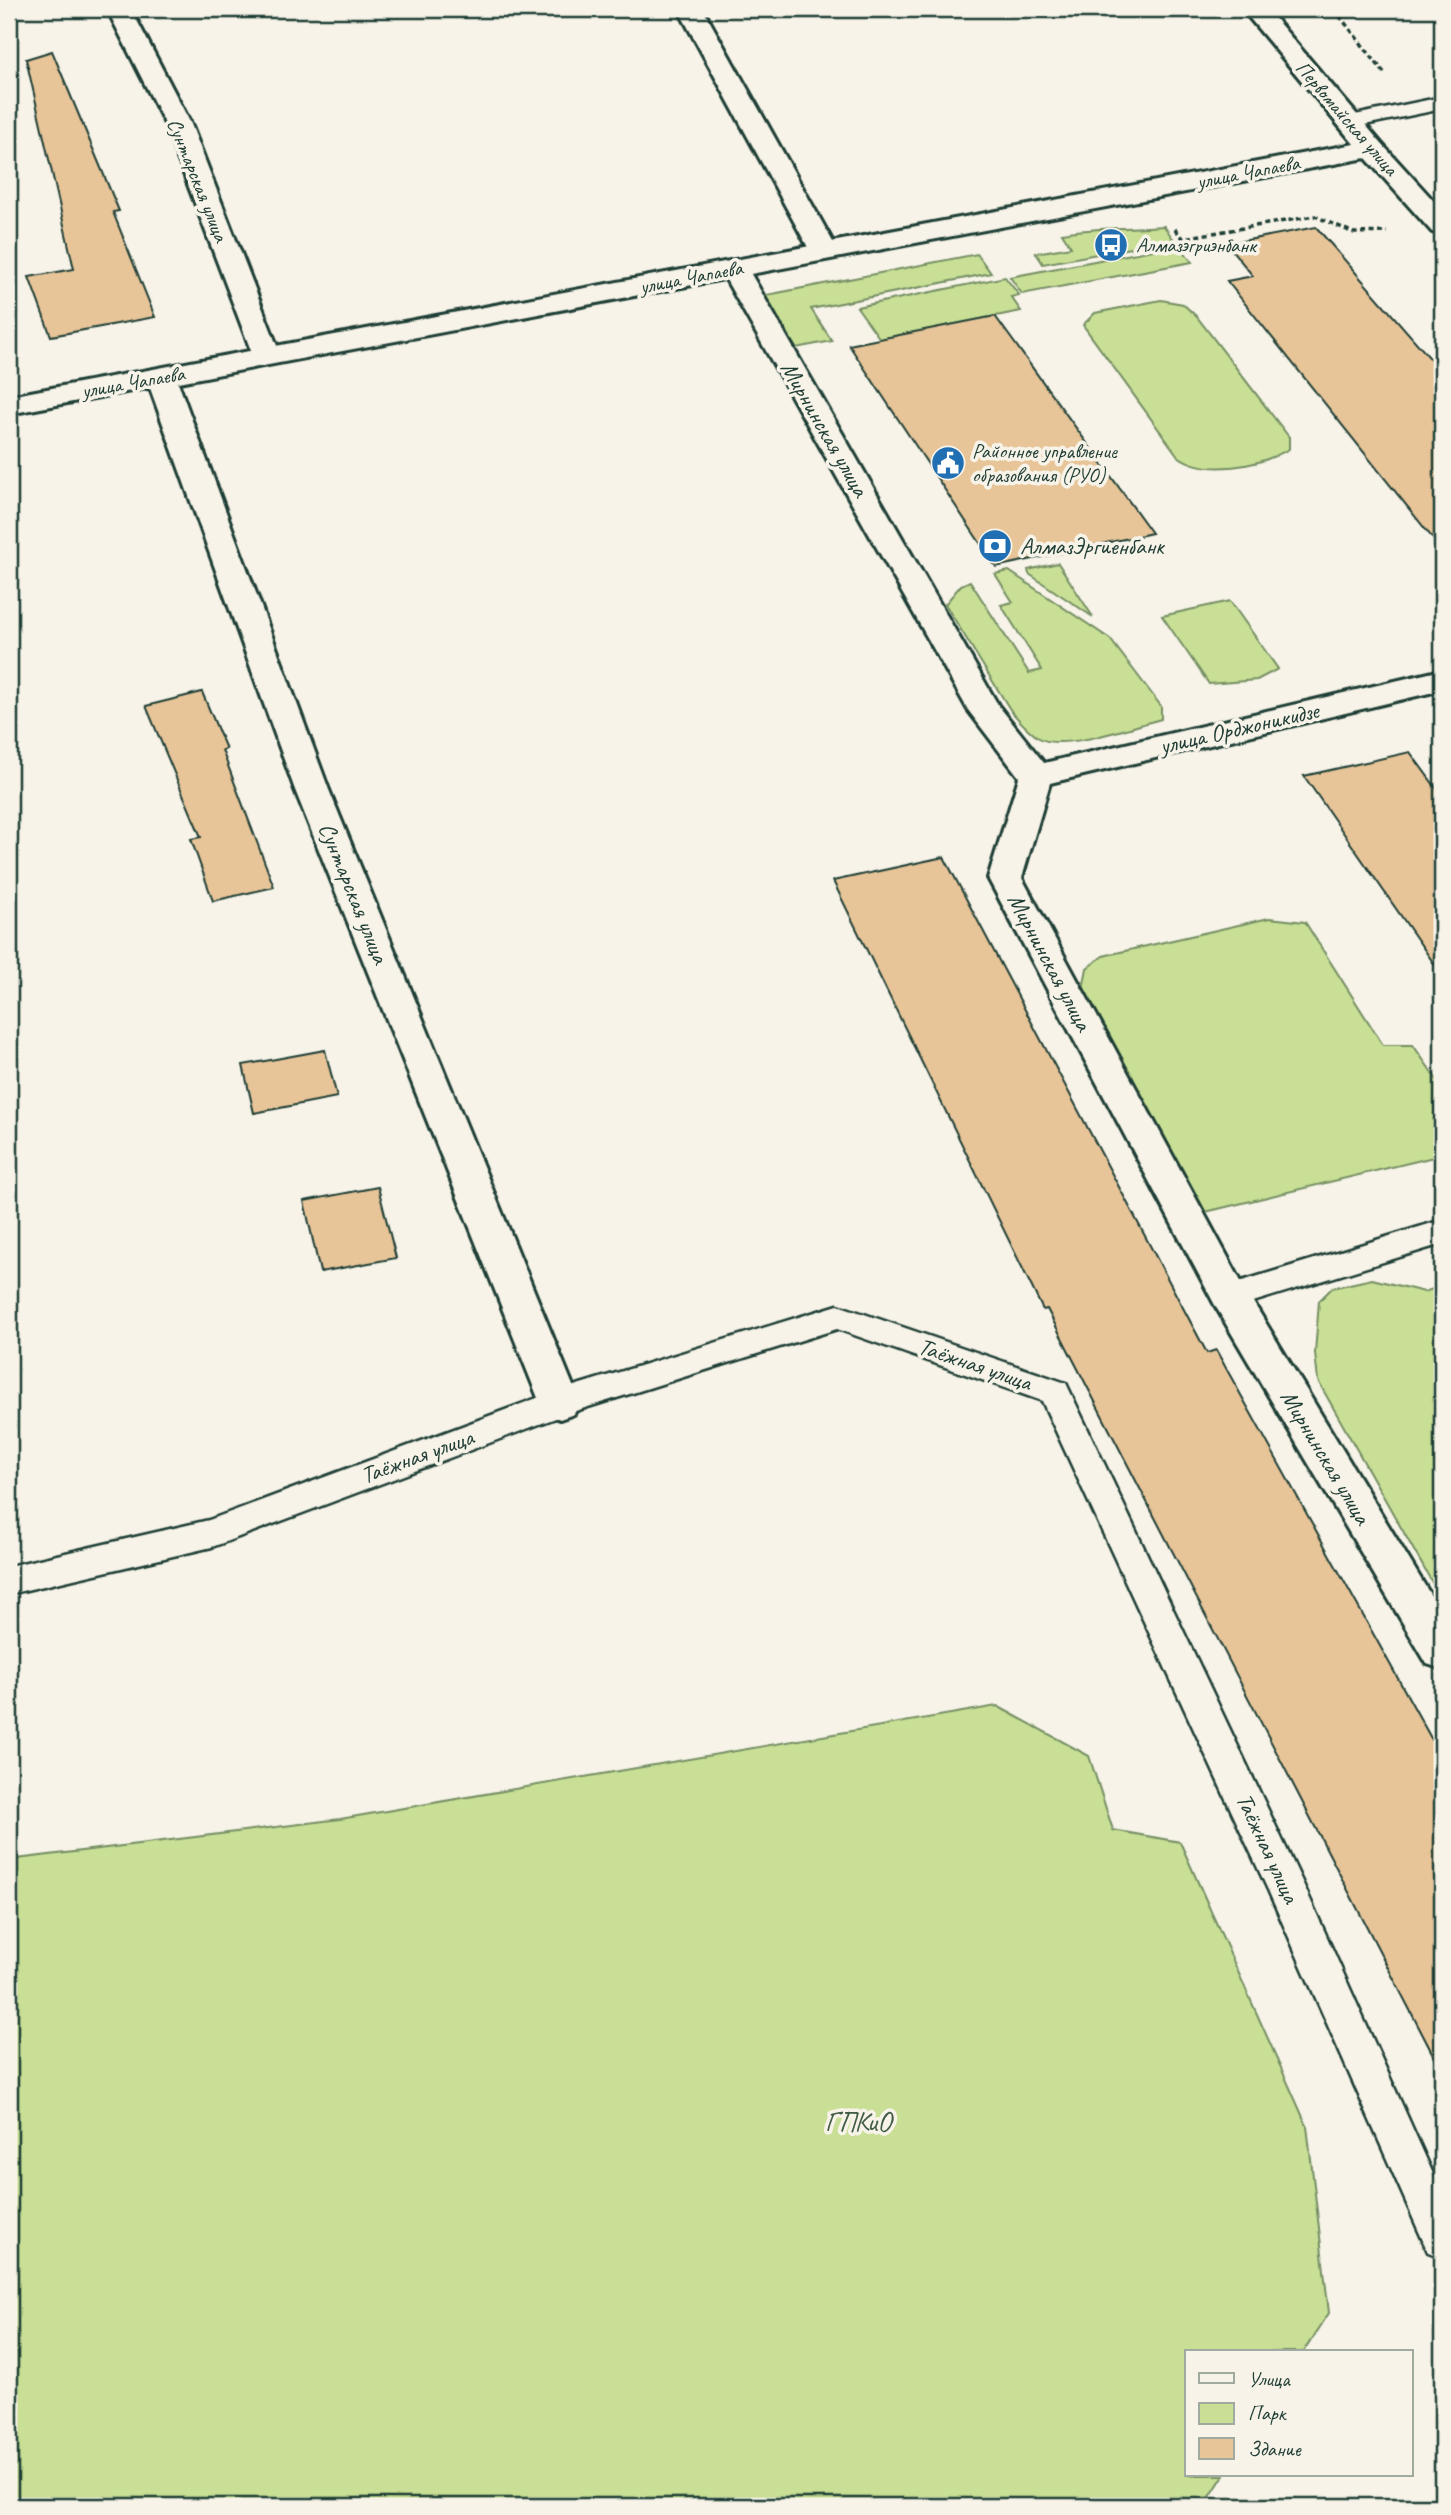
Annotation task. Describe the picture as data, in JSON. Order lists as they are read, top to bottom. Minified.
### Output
{"streets":{"street":["Первомайская улица","улица Чапаева","Сунтарская улица","Мирнинская улица","улица Орджоникидзе"],"lane":["Таёжная улица"]},"crossings":[["Первомайская улица","улица Чапаева"],["улица Чапаева","Сунтарская улица"],["улица Чапаева","Мирнинская улица"],["Сунтарская улица","Таёжная улица"],["Мирнинская улица","улица Орджоникидзе"]],"parks":["ГПКиО"],"places":{"bus stop":["Алмазэгриэнбанк"],"public building":["Районное управление образования (РУО)"],"bank":["АлмазЭргиенбанк"]},"legend":["Улица","Парк","Здание"]}
